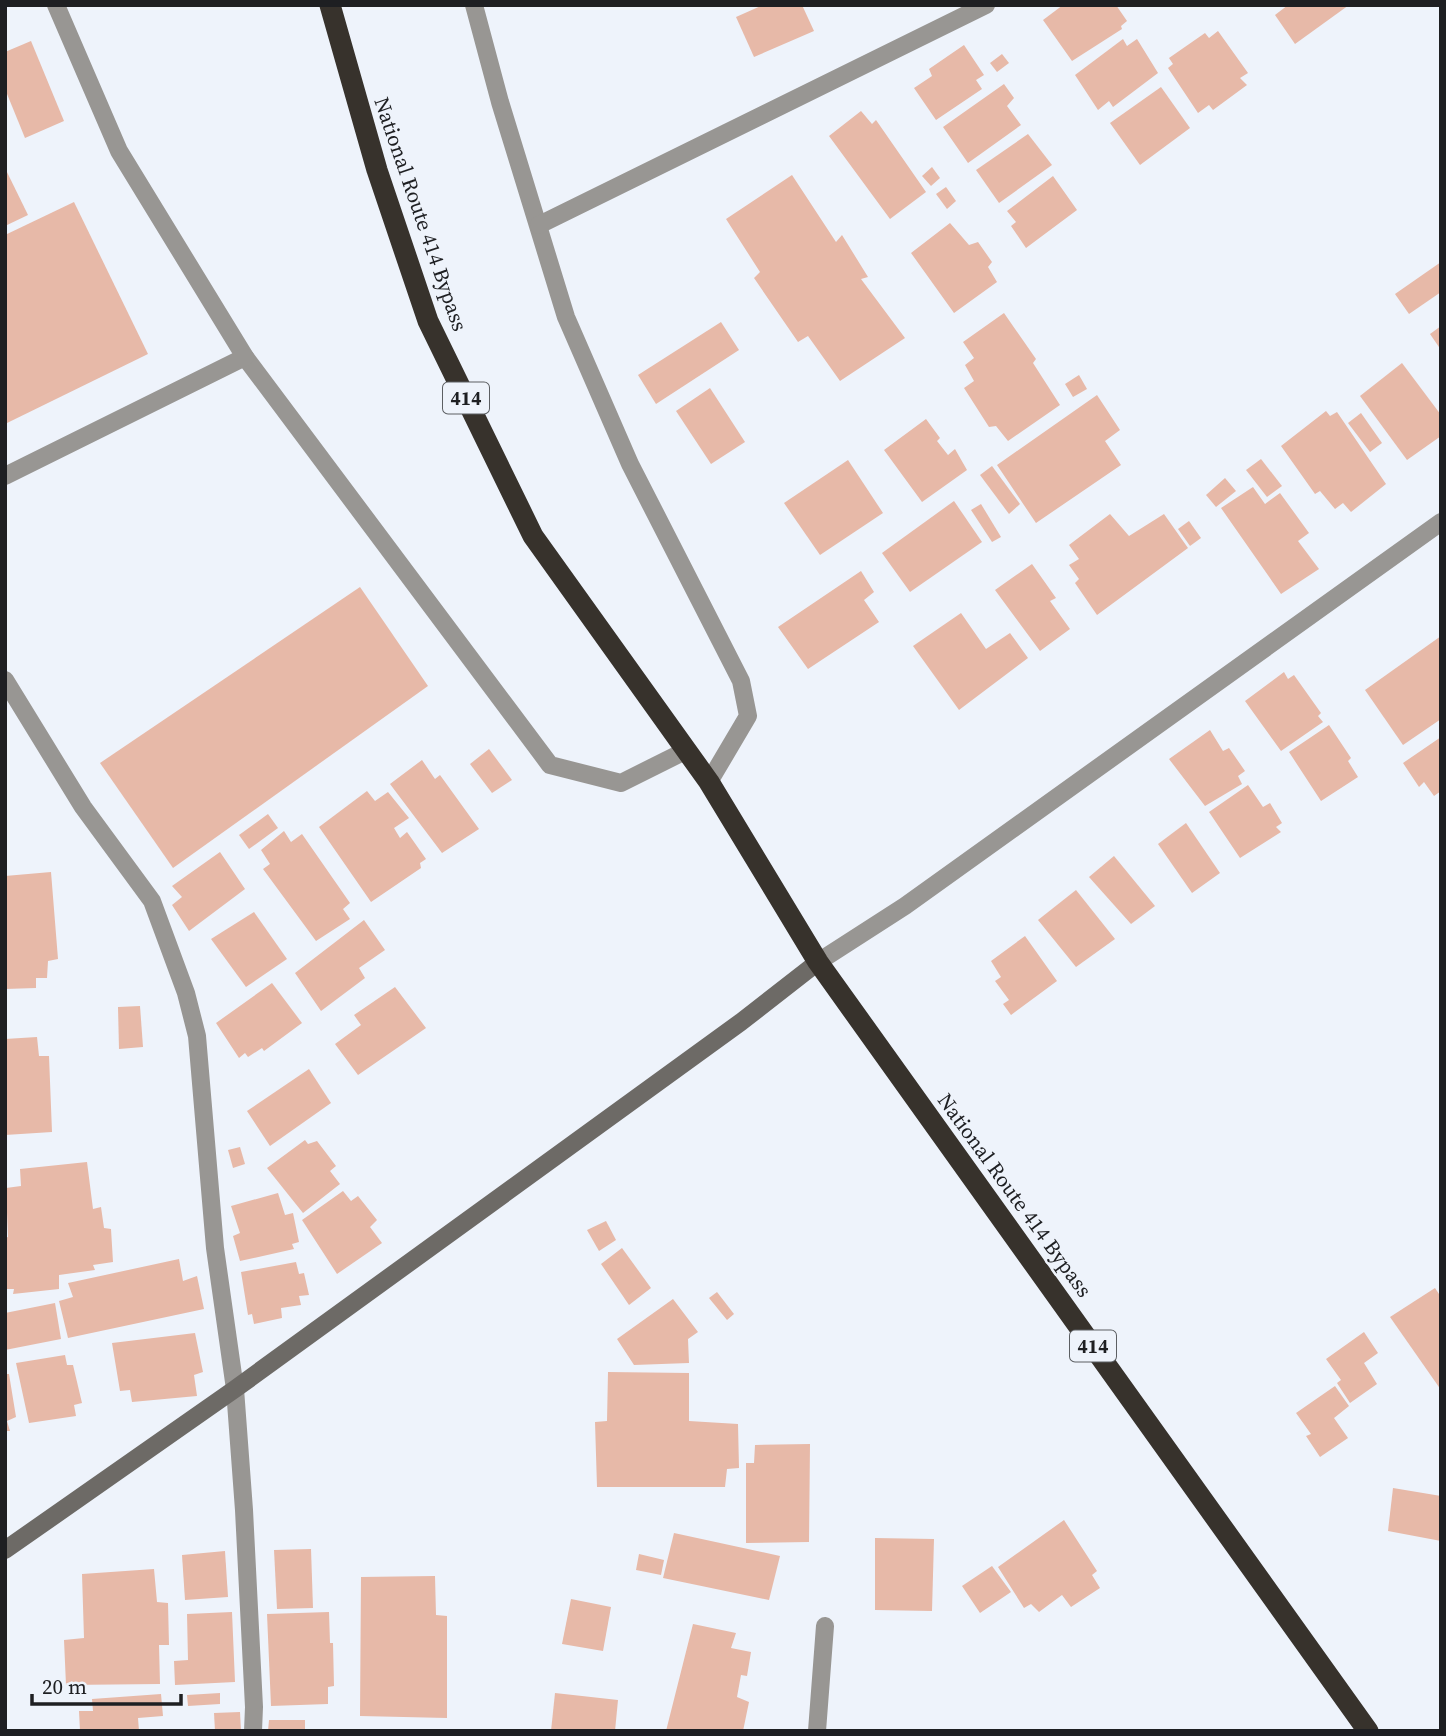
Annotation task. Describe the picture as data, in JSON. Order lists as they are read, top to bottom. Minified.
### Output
{"streets":{"highway":["National Route 414 Bypass","414"]},"crossings":[["National Route 414 Bypass","414"]],"scale_bar":"20 m"}
